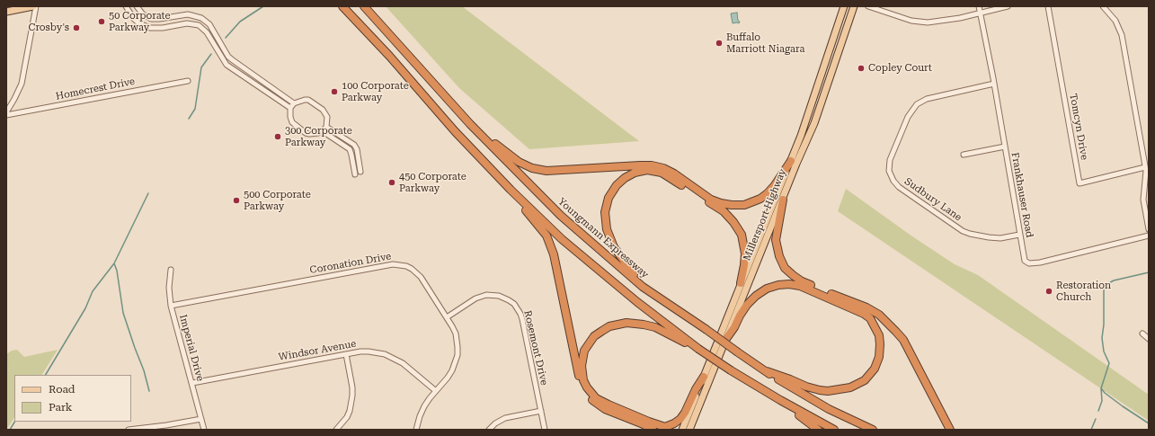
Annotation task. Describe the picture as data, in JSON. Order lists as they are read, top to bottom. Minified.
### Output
{"streets":{"highway":["Youngmann Expressway"],"main road":["Millersport Highway"],"street":["Homecrest Drive","Tomcyn Drive","Frankhauser Road","Sudbury Lane","Coronation Drive","Imperial Drive","Rosemont Drive","Windsor Avenue"]},"crossings":[["Frankhauser Road","Sudbury Lane"],["Coronation Drive","Imperial Drive"],["Coronation Drive","Rosemont Drive"],["Coronation Drive","Windsor Avenue"],["Imperial Drive","Windsor Avenue"]],"places":["50 Corporate Parkway","Crosby's","Buffalo Marriott Niagara","Copley Court","100 Corporate Parkway","300 Corporate Parkway","450 Corporate Parkway","500 Corporate Parkway","Restoration Church"],"legend":["Road","Park"]}
